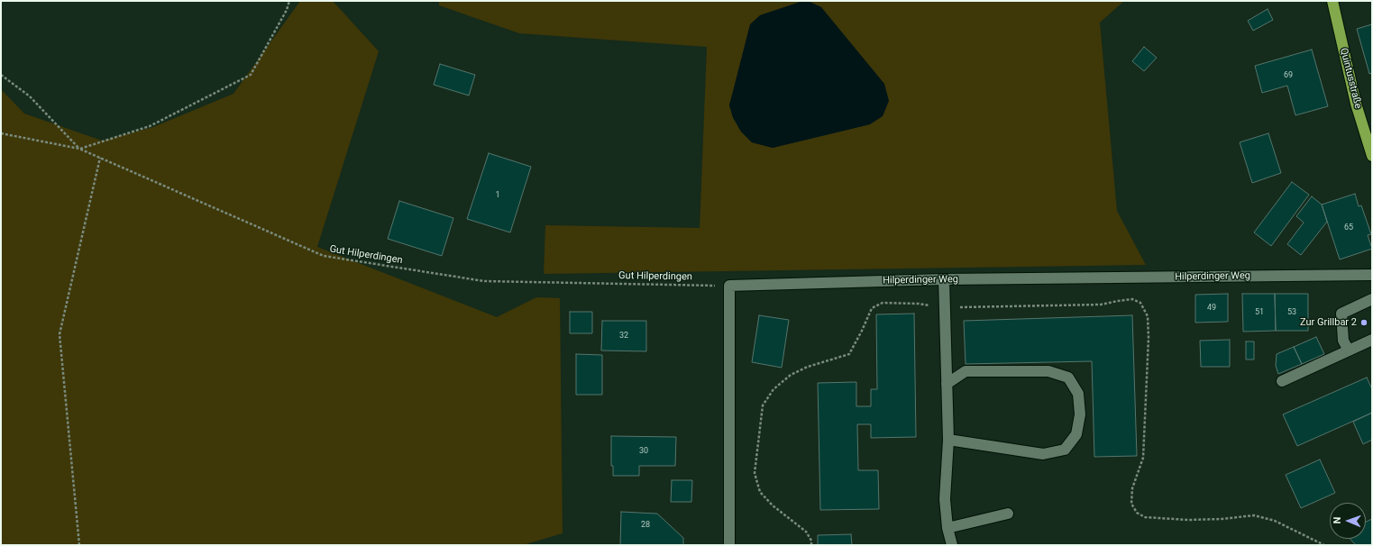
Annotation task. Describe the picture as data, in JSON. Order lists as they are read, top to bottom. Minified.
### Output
{"streets":{"main road":["Quintusstraße"],"street":["Hilperdinger Weg"],"path":["Gut Hilperdingen"]},"crossings":[["Gut Hilperdingen","Hilperdinger Weg"]],"places":["Zur Grillbar 2"],"house_numbers":["69","1","65","49","51","53","32","30","28"],"north":"left"}
